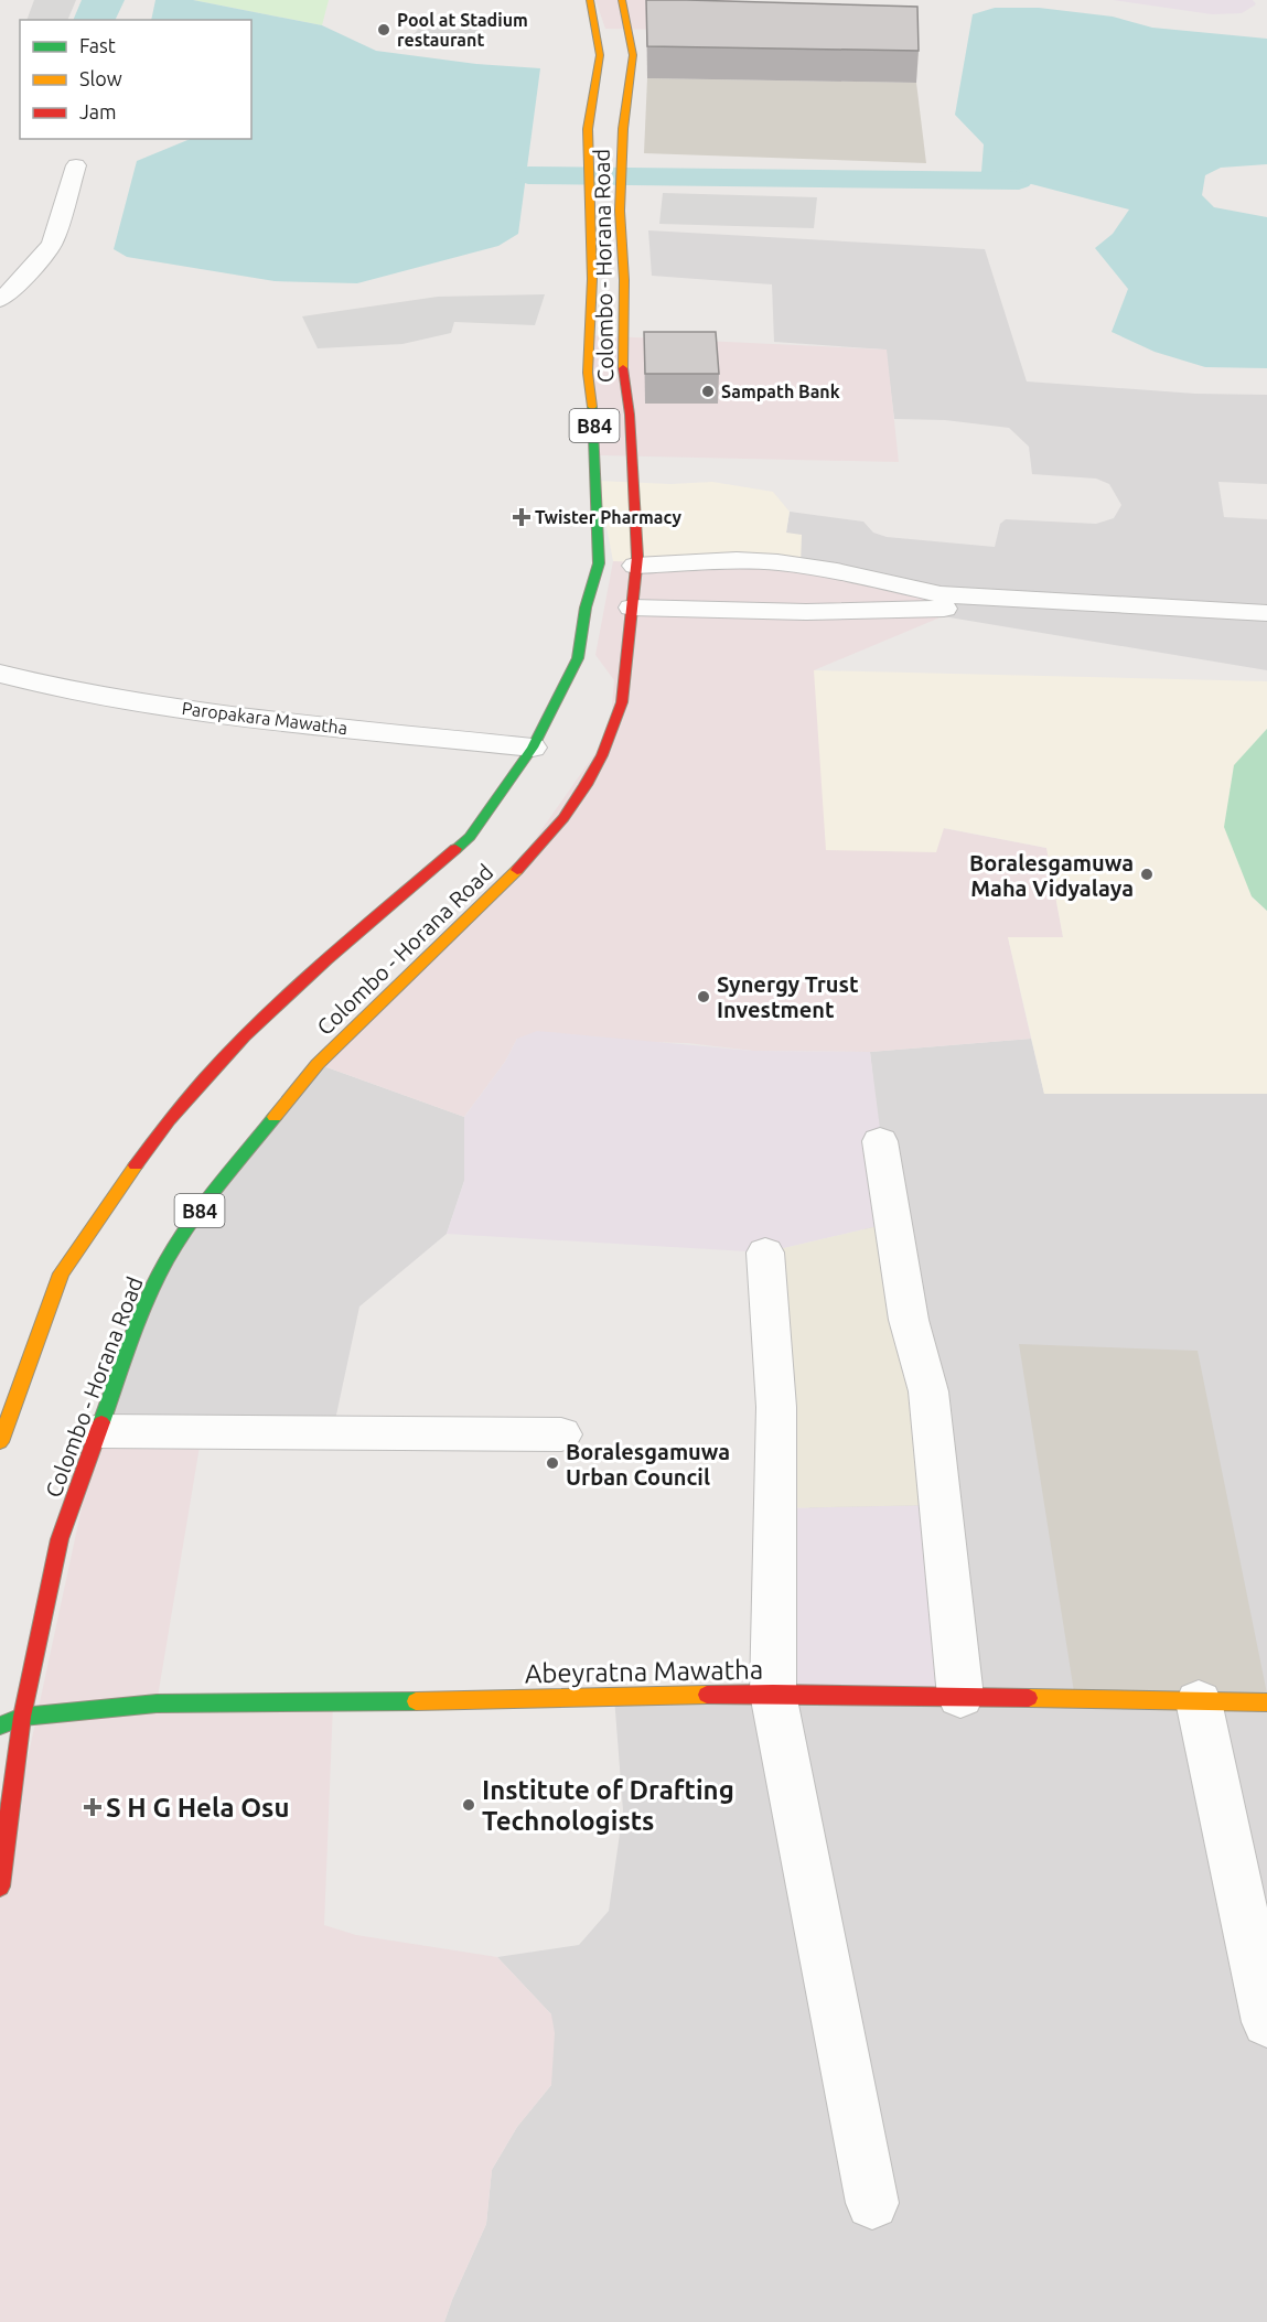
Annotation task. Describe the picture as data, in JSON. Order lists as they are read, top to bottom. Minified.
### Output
{"streets":{"main road":["Colombo - Horana Road","B84","Abeyratna Mawatha"],"street":["Paropakara Mawatha"]},"crossings":[["Colombo - Horana Road","Paropakara Mawatha"],["Colombo - Horana Road","Abeyratna Mawatha"]],"places":{"other":["Pool at Stadium restaurant","Sampath Bank","Boralesgamuwa Maha Vidyalaya","Synergy Trust Investment","Boralesgamuwa Urban Council","Institute of Drafting Technologists"],"health":["Twister Pharmacy","S H G Hela Osu"]},"legend":["Fast","Slow","Jam"]}
